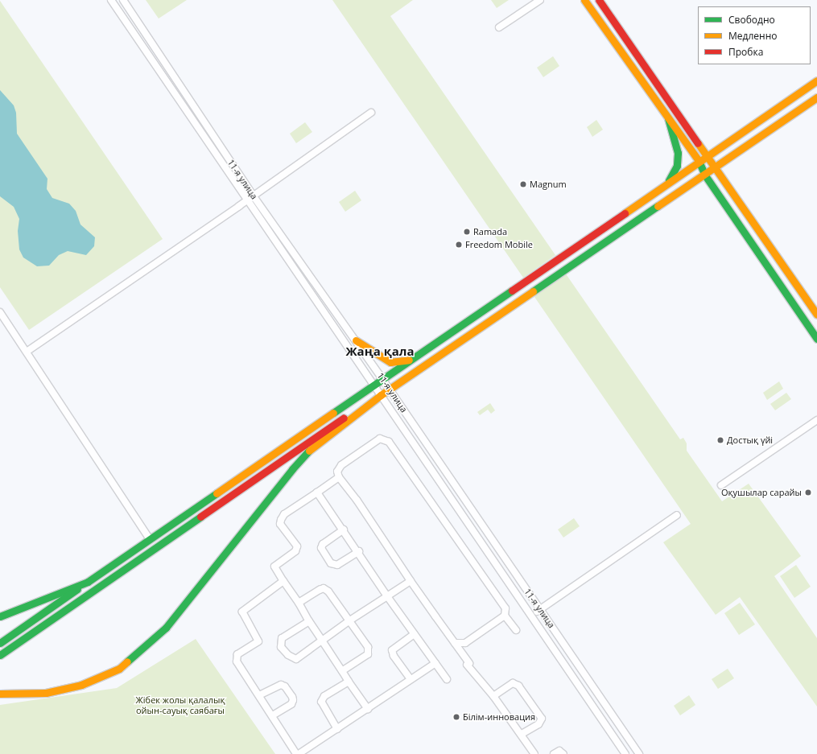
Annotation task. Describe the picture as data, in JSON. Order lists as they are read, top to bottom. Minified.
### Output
{"streets":{"street":["11-я улица"]},"districts":["Жаңа қала"],"parks":["Жібек жолы қалалық ойын-сауық саябағы"],"places":["Magnum","Ramada","Freedom Mobile","Достық үйі","Оқушылар сарайы","Білім-инновация"],"legend":["Свободно","Медленно","Пробка"]}
